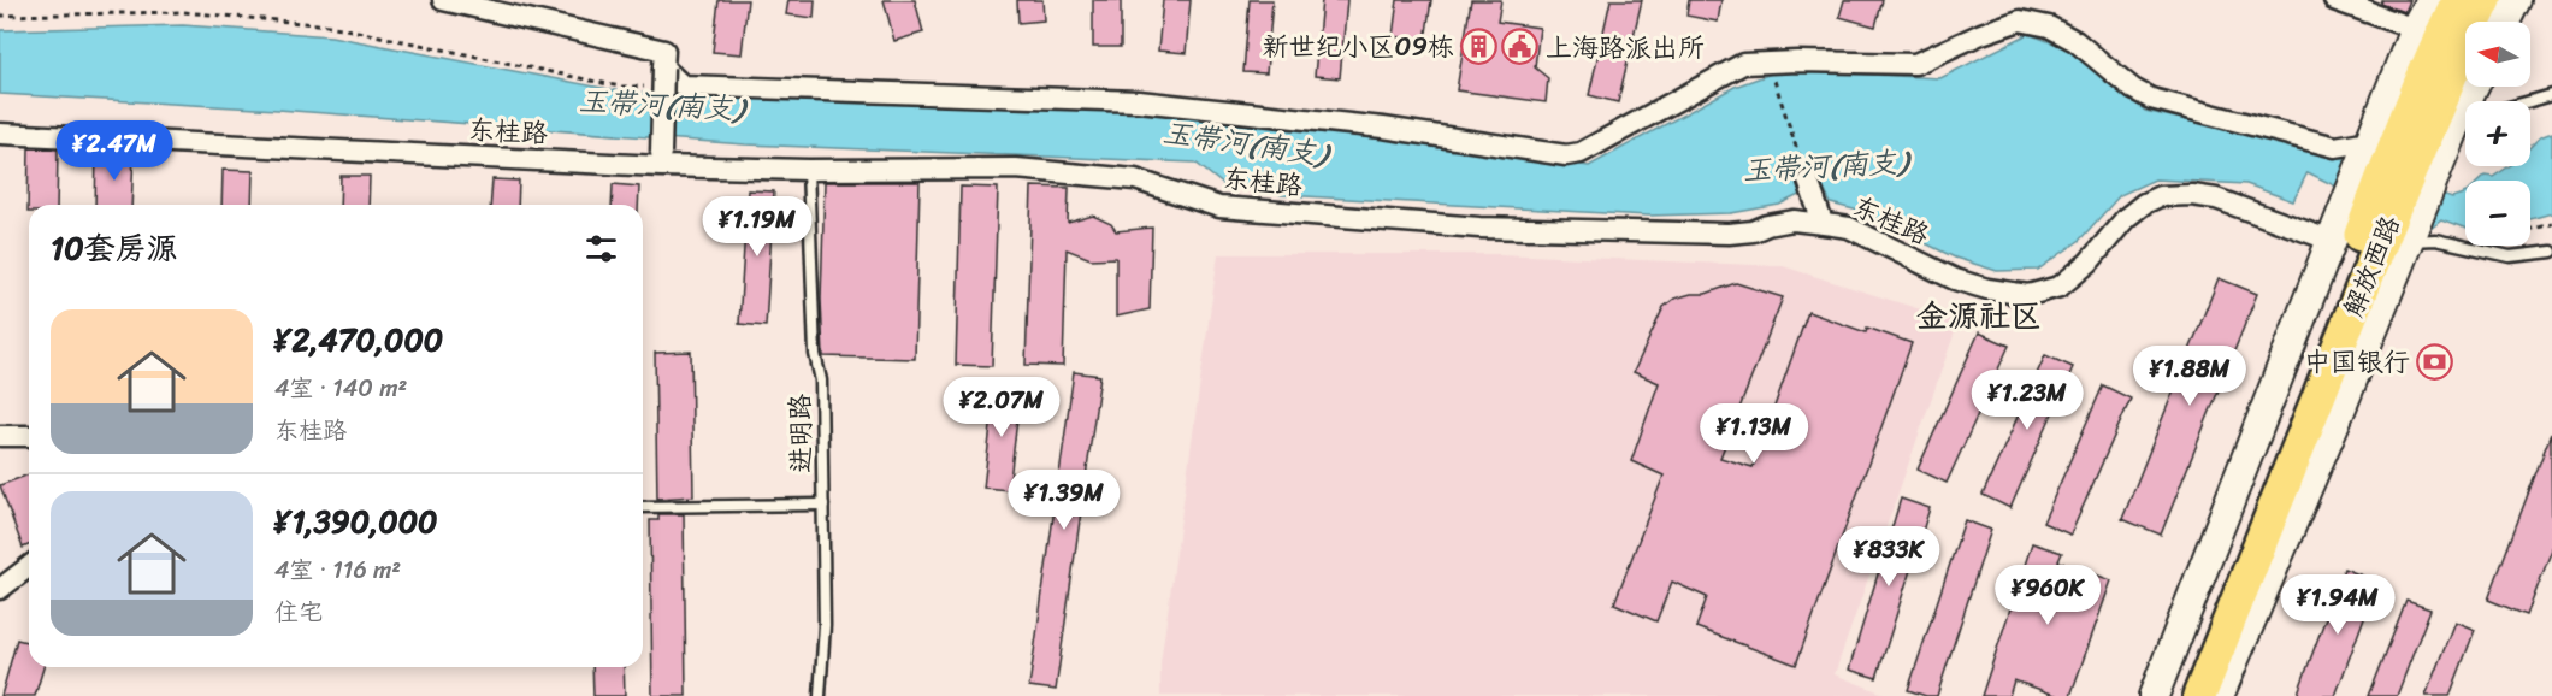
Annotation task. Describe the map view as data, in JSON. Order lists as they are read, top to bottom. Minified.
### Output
{"streets":{"main road":["解放西路"],"street":["东桂路"],"lane":["进明路"]},"crossings":[["东桂路","解放西路"],["东桂路","进明路"]],"districts":["金源社区"],"water":["玉带河(南支)"],"places":{"building":["新世纪小区09栋"],"public building":["上海路派出所"],"bank":["中国银行"]},"north":"left","page":{"map_buttons":["+","−"],"price":["¥2.47M","¥1.19M","¥1.88M","¥1.23M","¥2.07M","¥1.13M","¥1.39M","¥833K","¥960K","¥1.94M"],"heading":"10套房源","list":[{"name":"¥2,470,000","note":"4室 · 140 m² · 东桂路"},{"name":"¥1,390,000","note":"4室 · 116 m² · 住宅"}]}}
